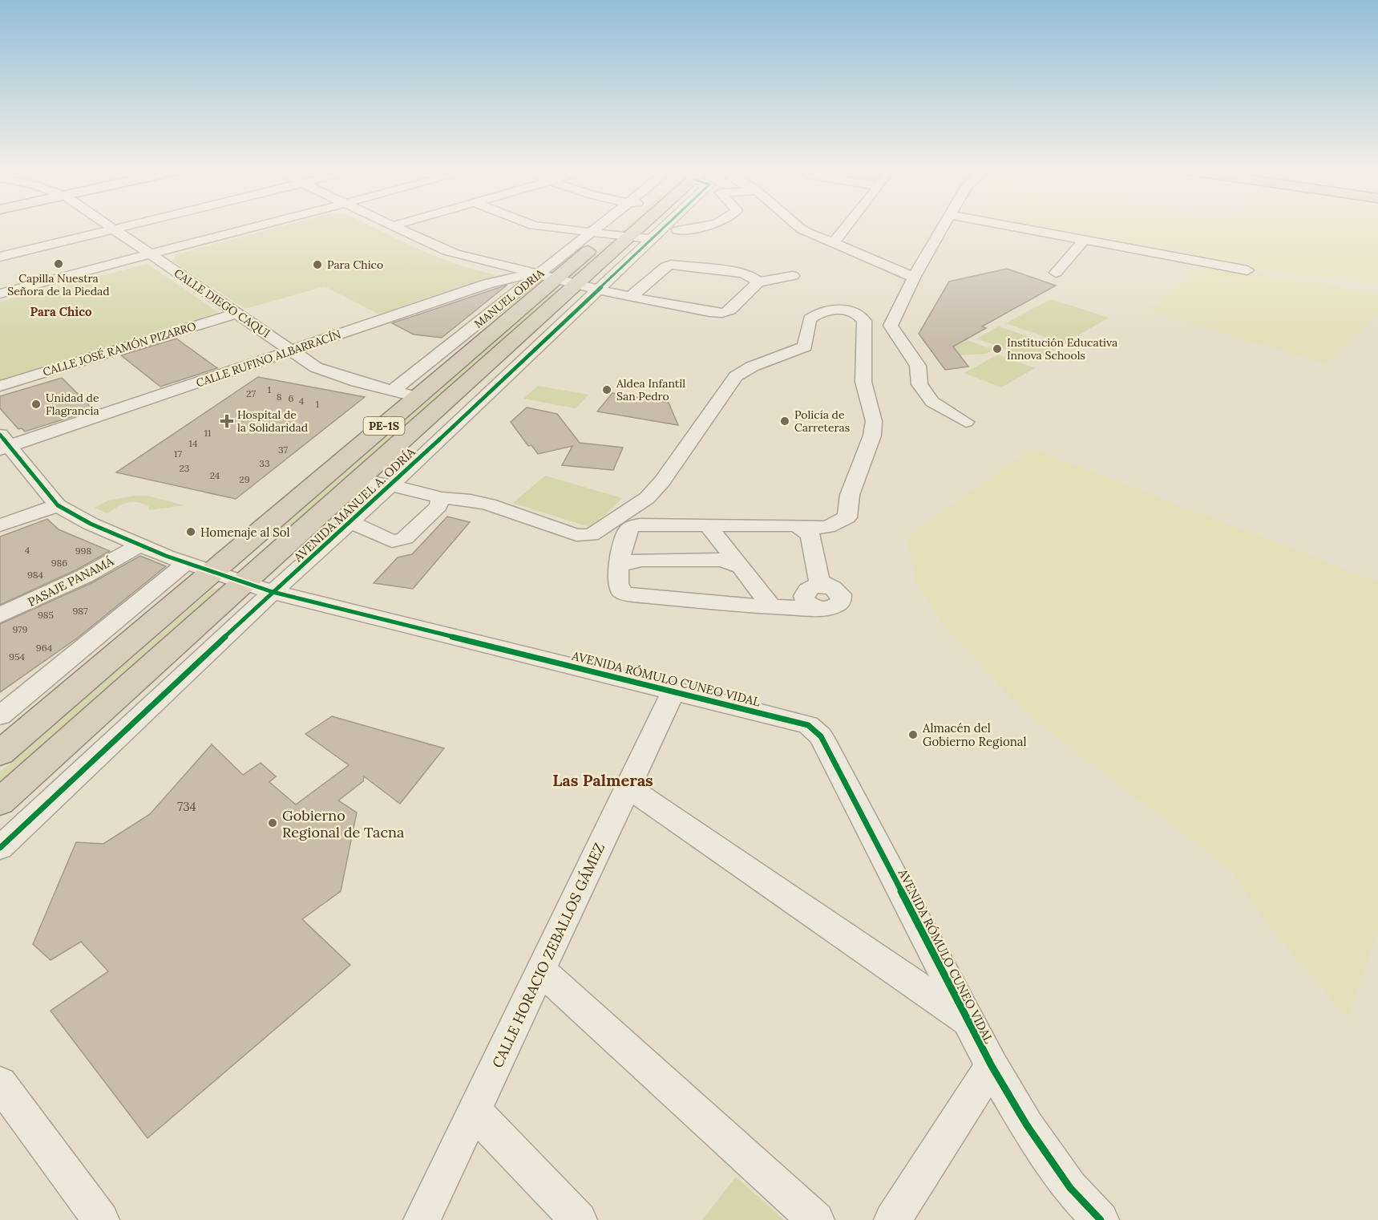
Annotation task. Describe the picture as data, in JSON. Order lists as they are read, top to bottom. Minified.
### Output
{"streets":{"highway":["PE-1S","AVENIDA MANUEL A. ODRÍA"],"street":["MANUEL ODRIA","CALLE DIEGO CAQUI","CALLE JOSÉ RAMÓN PIZARRO","CALLE RUFINO ALBARRACÍN","PASAJE PANAMÁ","AVENIDA RÓMULO CUNEO VIDAL","CALLE HORACIO ZEBALLOS GÁMEZ"]},"crossings":[["MANUEL ODRIA","CALLE DIEGO CAQUI"],["MANUEL ODRIA","CALLE RUFINO ALBARRACÍN"],["MANUEL ODRIA","PE-1S"],["CALLE DIEGO CAQUI","CALLE JOSÉ RAMÓN PIZARRO"],["CALLE DIEGO CAQUI","CALLE RUFINO ALBARRACÍN"],["CALLE DIEGO CAQUI","PE-1S"],["CALLE RUFINO ALBARRACÍN","PE-1S"],["CALLE RUFINO ALBARRACÍN","AVENIDA RÓMULO CUNEO VIDAL"],["PE-1S","AVENIDA RÓMULO CUNEO VIDAL"],["AVENIDA MANUEL A. ODRÍA","AVENIDA RÓMULO CUNEO VIDAL"],["PASAJE PANAMÁ","AVENIDA RÓMULO CUNEO VIDAL"],["AVENIDA RÓMULO CUNEO VIDAL","CALLE HORACIO ZEBALLOS GÁMEZ"]],"districts":["Para Chico","Las Palmeras"],"places":{"other":["Capilla Nuestra Señora de la Piedad","Para Chico","Institución Educativa Innova Schools","Aldea Infantil San Pedro","Unidad de Flagrancia","Policía de Carreteras","Homenaje al Sol","Almacén del Gobierno Regional","Gobierno Regional de Tacna"],"health":["Hospital de la Solidaridad"]},"house_numbers":["1","27","8","6","4","1","11","14","37","17","33","23","24","29","4","998","986","984","987","985","979","964","954","734"]}
